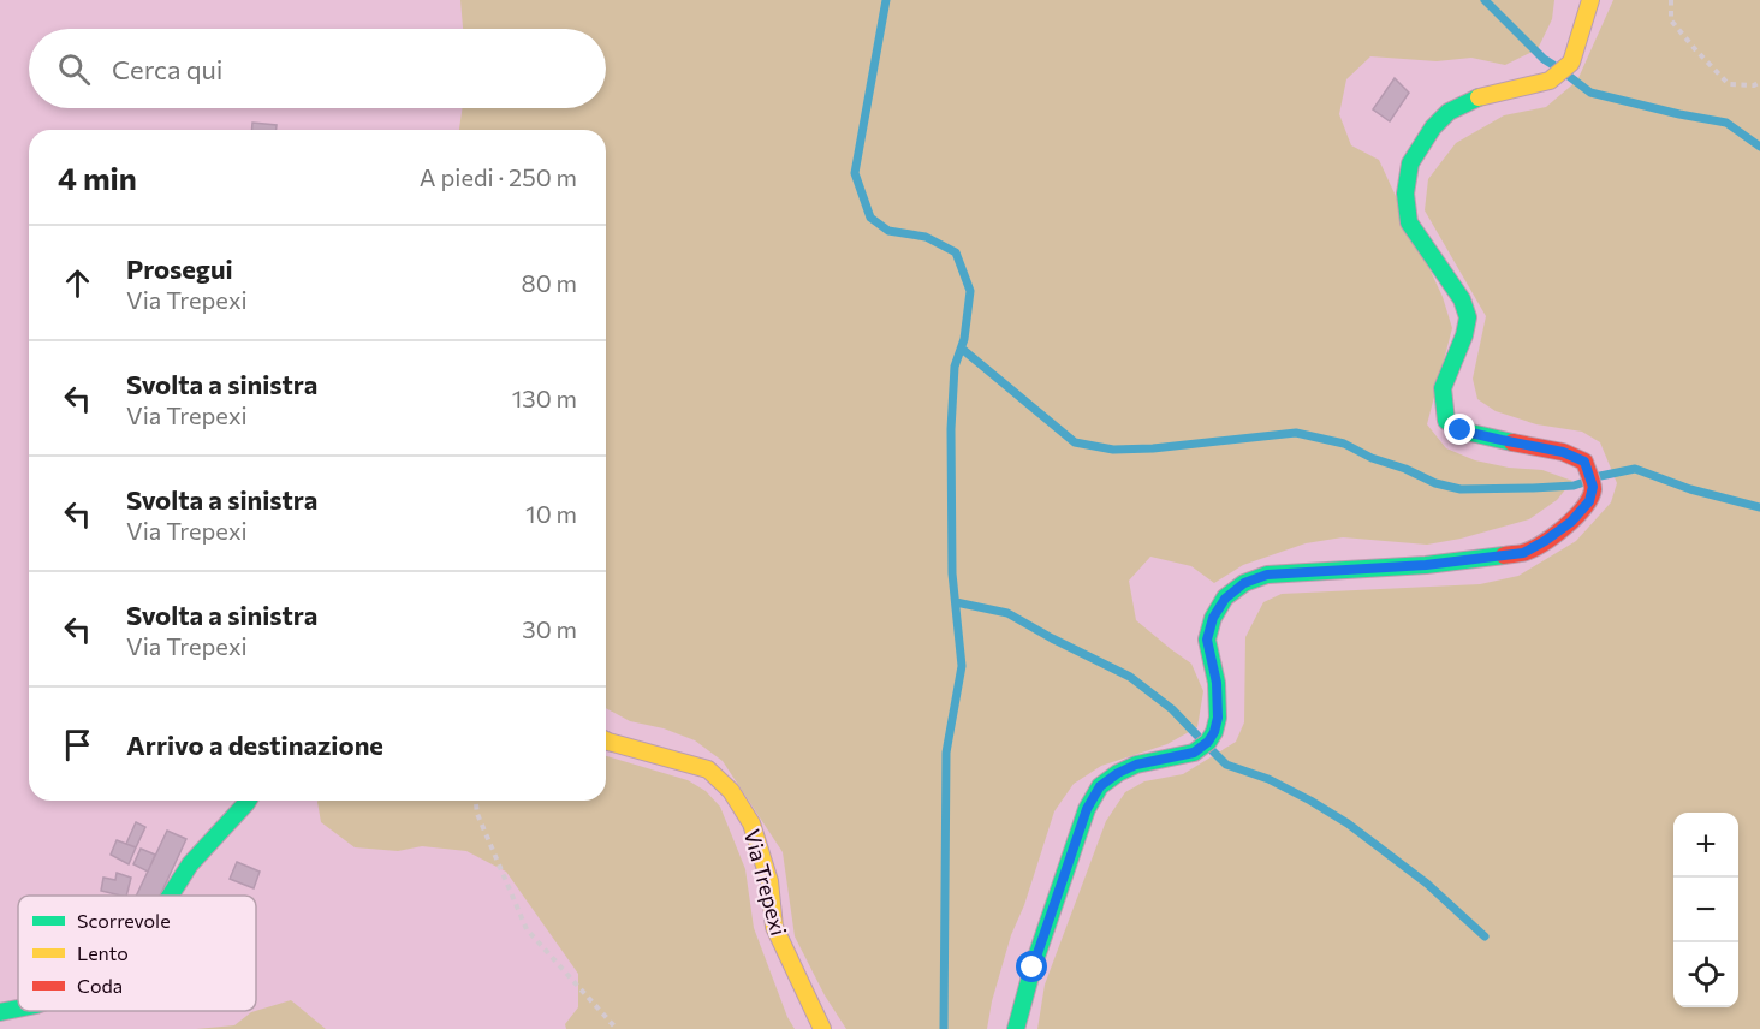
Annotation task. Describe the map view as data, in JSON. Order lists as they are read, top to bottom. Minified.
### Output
{"streets":{"street":["Via Trepexi"]},"legend":["Scorrevole","Lento","Coda"],"page":{"search":"Cerca qui","heading":["4 min","A piedi · 250 m"],"list":[["Prosegui","Via Trepexi","80 m"],["Svolta a sinistra","Via Trepexi","130 m"],["Svolta a sinistra","Via Trepexi","10 m"],["Svolta a sinistra","Via Trepexi","30 m"],"Arrivo a destinazione"],"map_buttons":["+","−"]}}
